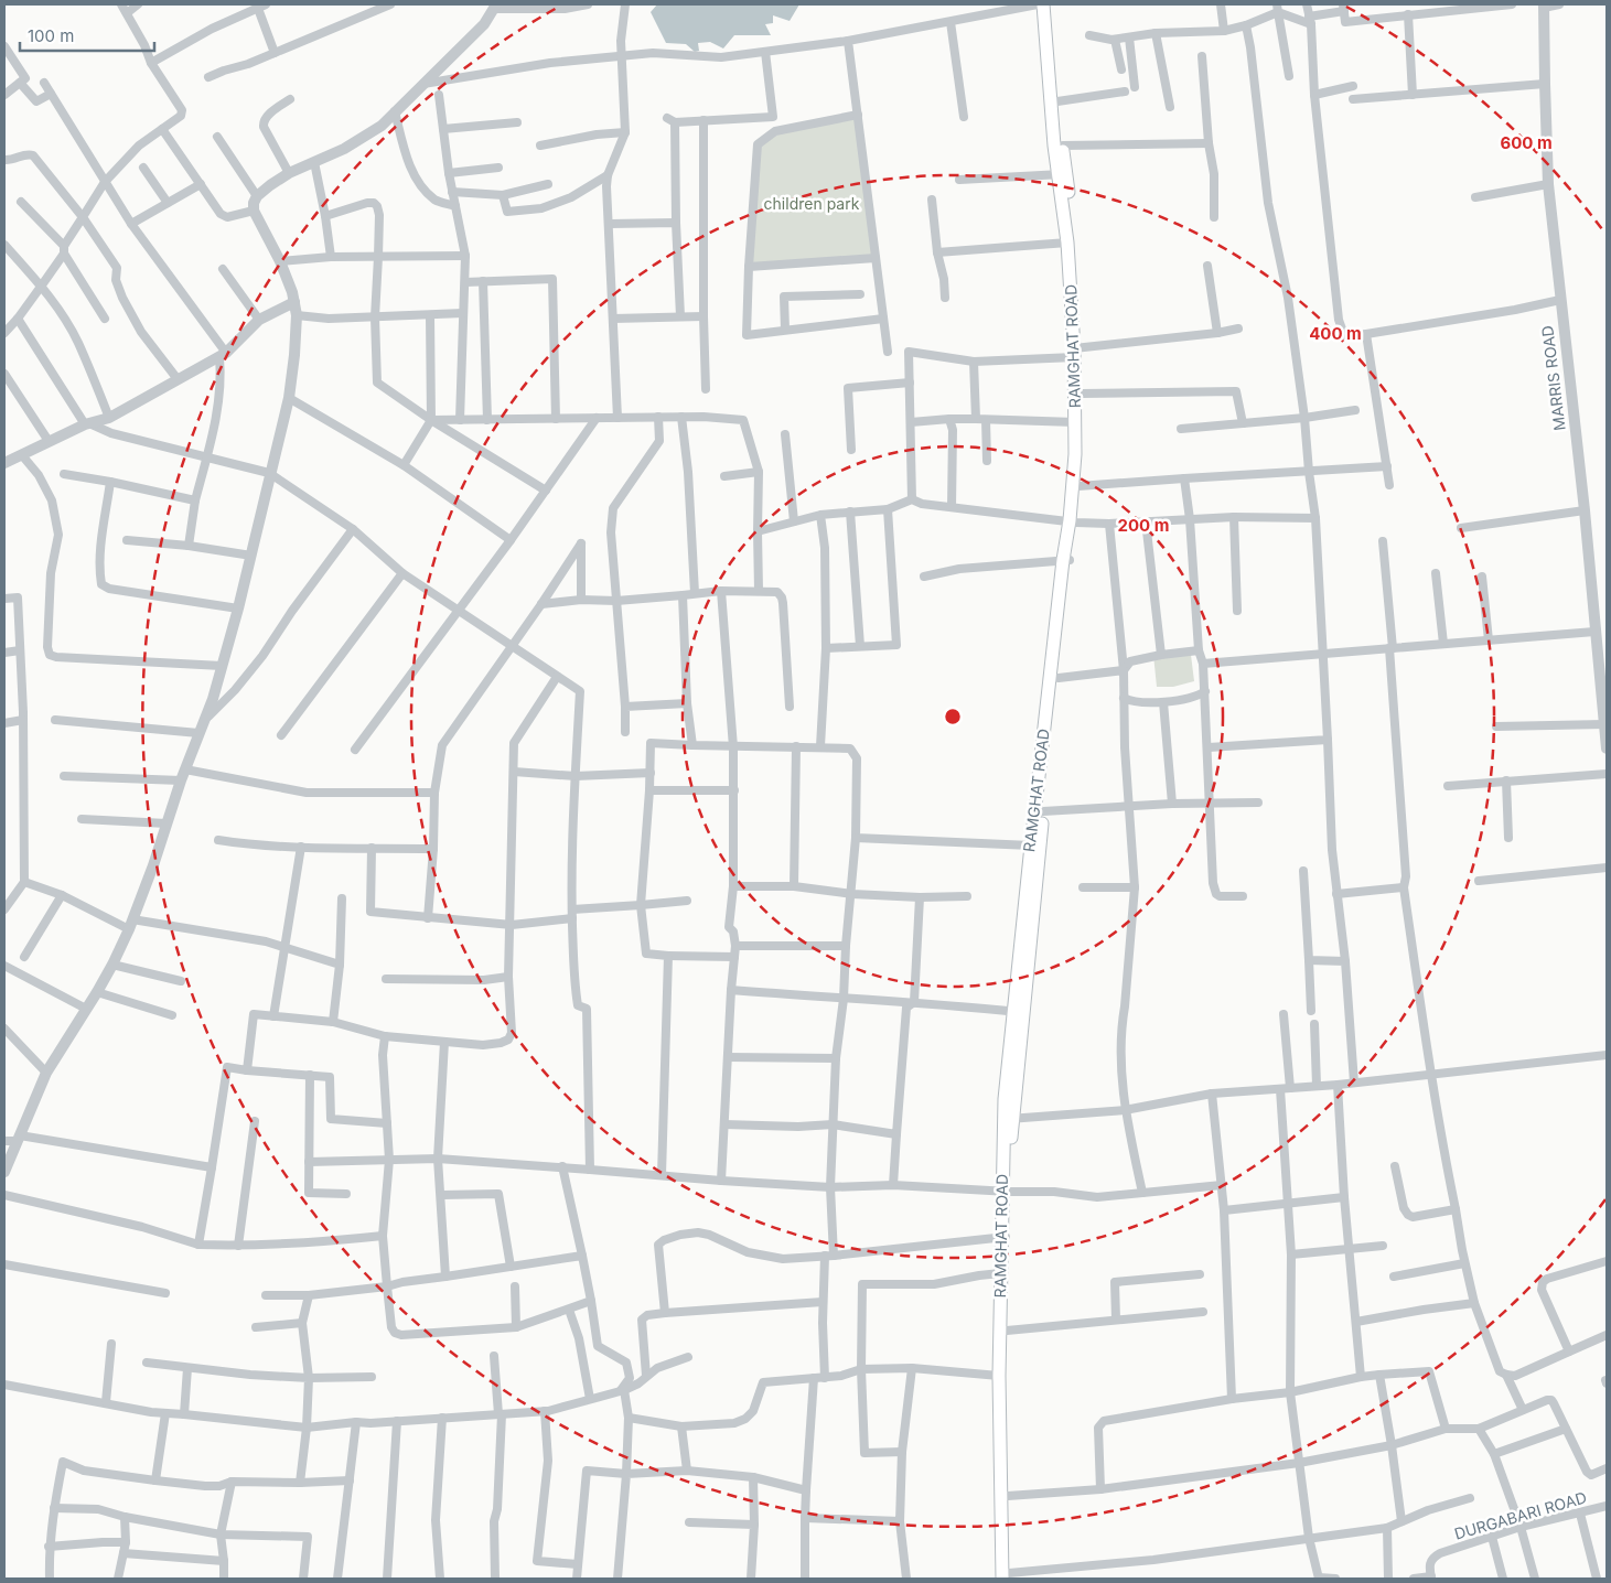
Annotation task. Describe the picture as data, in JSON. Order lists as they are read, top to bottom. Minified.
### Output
{"streets":{"main road":["RAMGHAT ROAD"],"street":["MARRIS ROAD","DURGABARI ROAD"]},"parks":["children park"],"scale_bar":"100 m","rings":["600 m","400 m","200 m"]}
